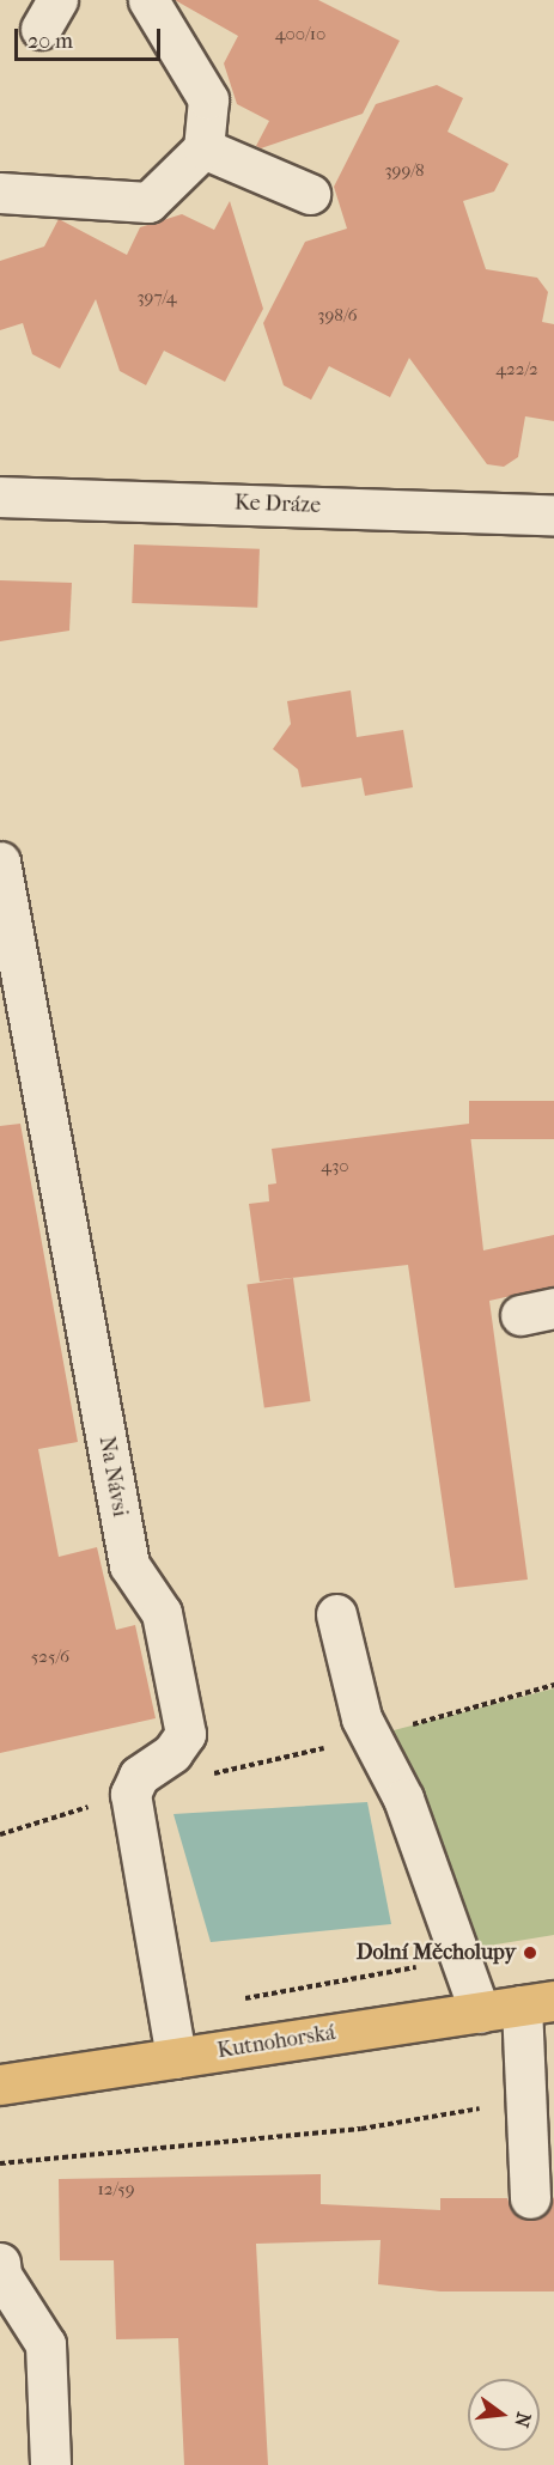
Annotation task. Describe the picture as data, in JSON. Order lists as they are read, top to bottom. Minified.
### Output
{"streets":{"main road":["Kutnohorská"],"street":["Ke Dráze","Na Návsi"]},"places":["Dolní Měcholupy"],"house_numbers":["400/10","399/8","397/4","398/6","422/2","430","525/6","12/59"],"scale_bar":"20 m","north":"right"}
